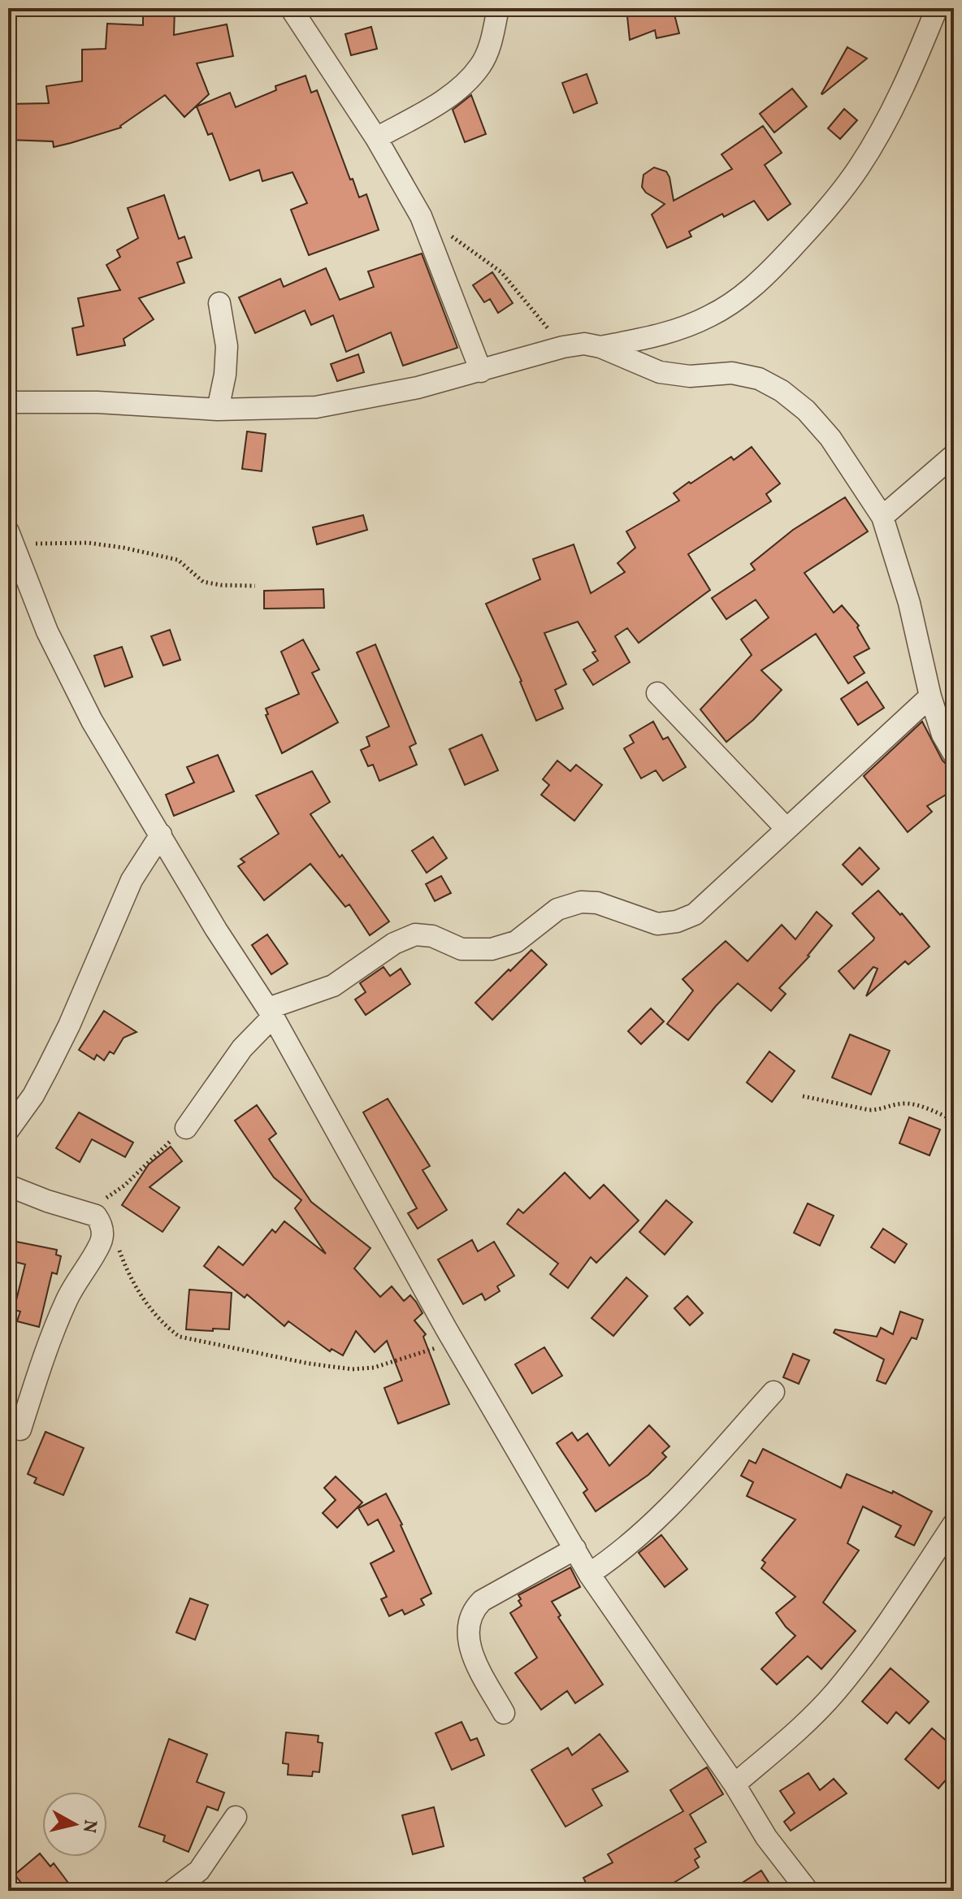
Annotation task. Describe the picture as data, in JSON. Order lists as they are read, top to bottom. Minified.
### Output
{"north":"right"}
